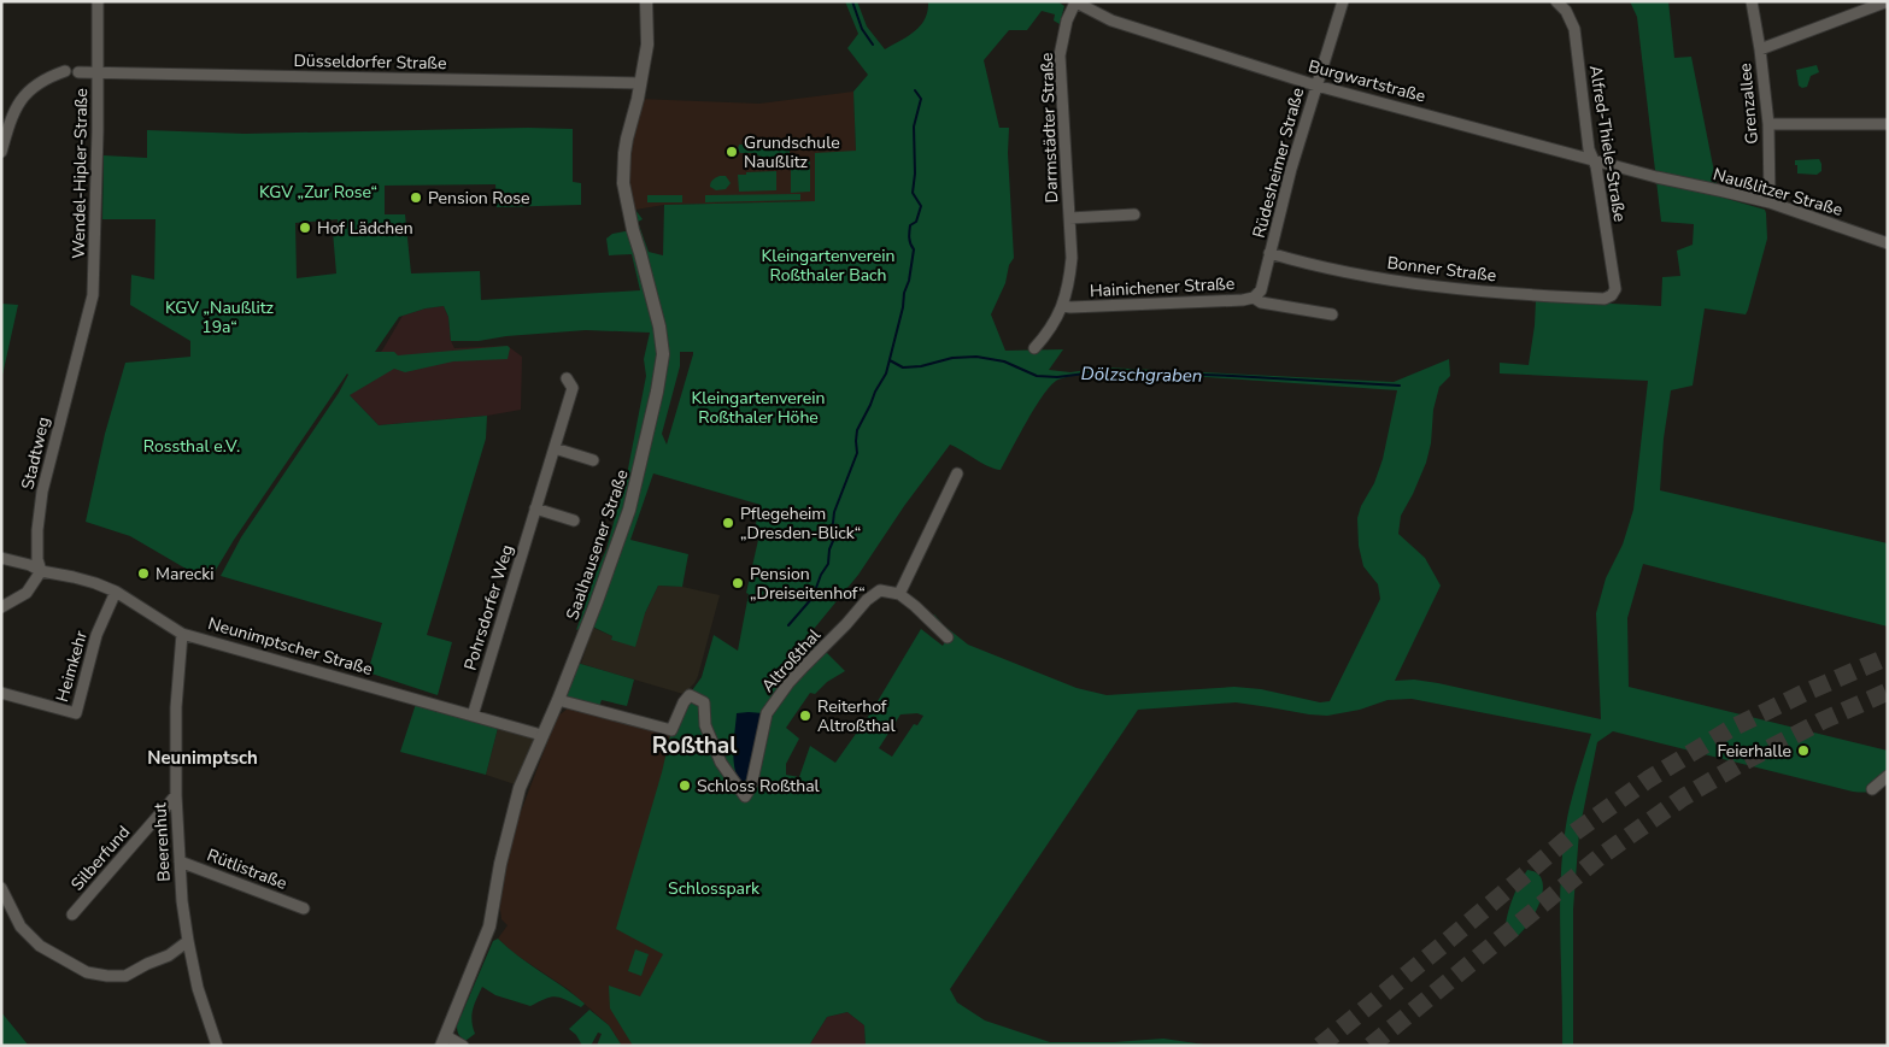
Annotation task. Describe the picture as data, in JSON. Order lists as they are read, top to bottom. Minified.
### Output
{"streets":{"street":["Düsseldorfer Straße","Burgwartstraße","Grenzallee","Darmstädter Straße","Alfred-Thiele-Straße","Rüdesheimer Straße","Wendel-Hipler-Straße","Naußlitzer Straße","Bonner Straße","Hainichener Straße","Stadtweg","Saalhausener Straße","Pohrsdorfer Weg","Neunimptscher Straße","Altroßthal","Heimkehr","Beerenhut","Silberfund","Rütlistraße"]},"crossings":[["Düsseldorfer Straße","Wendel-Hipler-Straße"],["Düsseldorfer Straße","Saalhausener Straße"],["Burgwartstraße","Darmstädter Straße"],["Burgwartstraße","Alfred-Thiele-Straße"],["Burgwartstraße","Rüdesheimer Straße"],["Burgwartstraße","Naußlitzer Straße"],["Grenzallee","Naußlitzer Straße"],["Darmstädter Straße","Hainichener Straße"],["Alfred-Thiele-Straße","Bonner Straße"],["Rüdesheimer Straße","Bonner Straße"],["Rüdesheimer Straße","Hainichener Straße"],["Wendel-Hipler-Straße","Stadtweg"],["Stadtweg","Neunimptscher Straße"],["Saalhausener Straße","Neunimptscher Straße"],["Saalhausener Straße","Altroßthal"],["Pohrsdorfer Weg","Neunimptscher Straße"],["Neunimptscher Straße","Heimkehr"],["Neunimptscher Straße","Beerenhut"],["Beerenhut","Silberfund"],["Beerenhut","Rütlistraße"]],"districts":["Roßthal","Neunimptsch"],"water":["Dölzschgraben"],"parks":["KGV „Zur Rose“","Kleingartenverein Roßthaler Bach","KGV „Naußlitz 19a“","Kleingartenverein Roßthaler Höhe","Rossthal e.V.","Schlosspark"],"places":["Grundschule Naußlitz","Pension Rose","Hof Lädchen","Pflegeheim „Dresden-Blick“","Marecki","Pension „Dreiseitenhof“","Reiterhof Altroßthal","Feierhalle","Schloss Roßthal"]}
